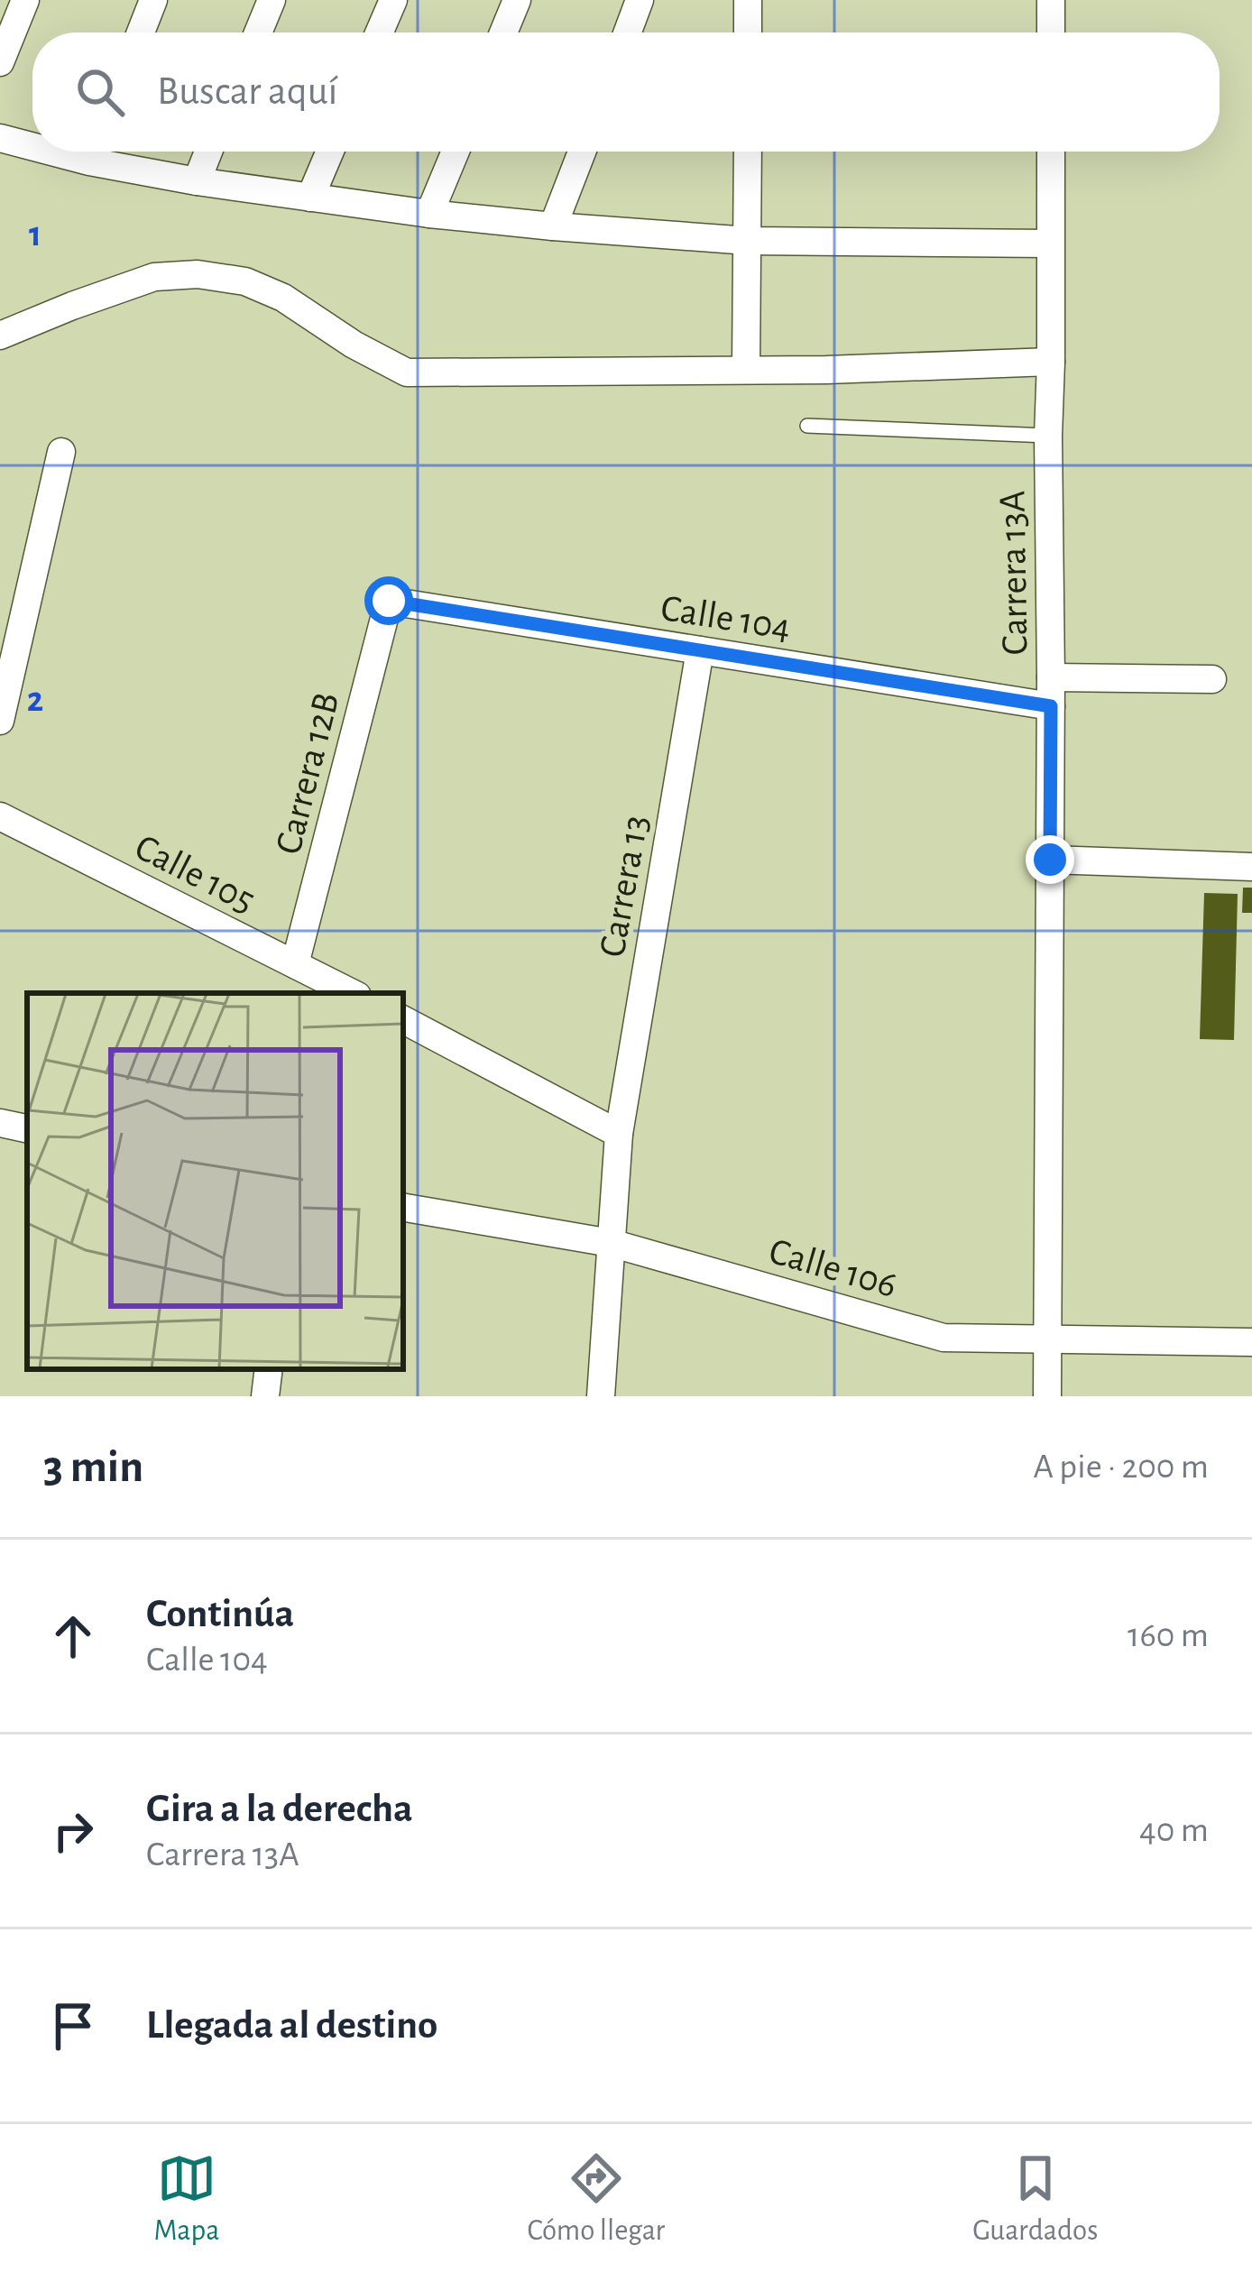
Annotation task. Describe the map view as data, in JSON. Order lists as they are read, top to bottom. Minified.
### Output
{"streets":{"street":["Carrera 13A","Calle 104","Carrera 12B","Calle 105","Carrera 13","Calle 106"]},"crossings":[["Carrera 13A","Calle 104"],["Carrera 13A","Calle 106"],["Calle 104","Carrera 12B"],["Calle 104","Carrera 13"],["Carrera 12B","Calle 105"]],"page":{"search":"Buscar aquí","heading":["3 min","A pie · 200 m"],"list":[["Continúa","Calle 104","160 m"],["Gira a la derecha","Carrera 13A","40 m"],"Llegada al destino"],"nav":["Mapa","Cómo llegar","Guardados"]},"grid":{"rows":["1","2"]}}
